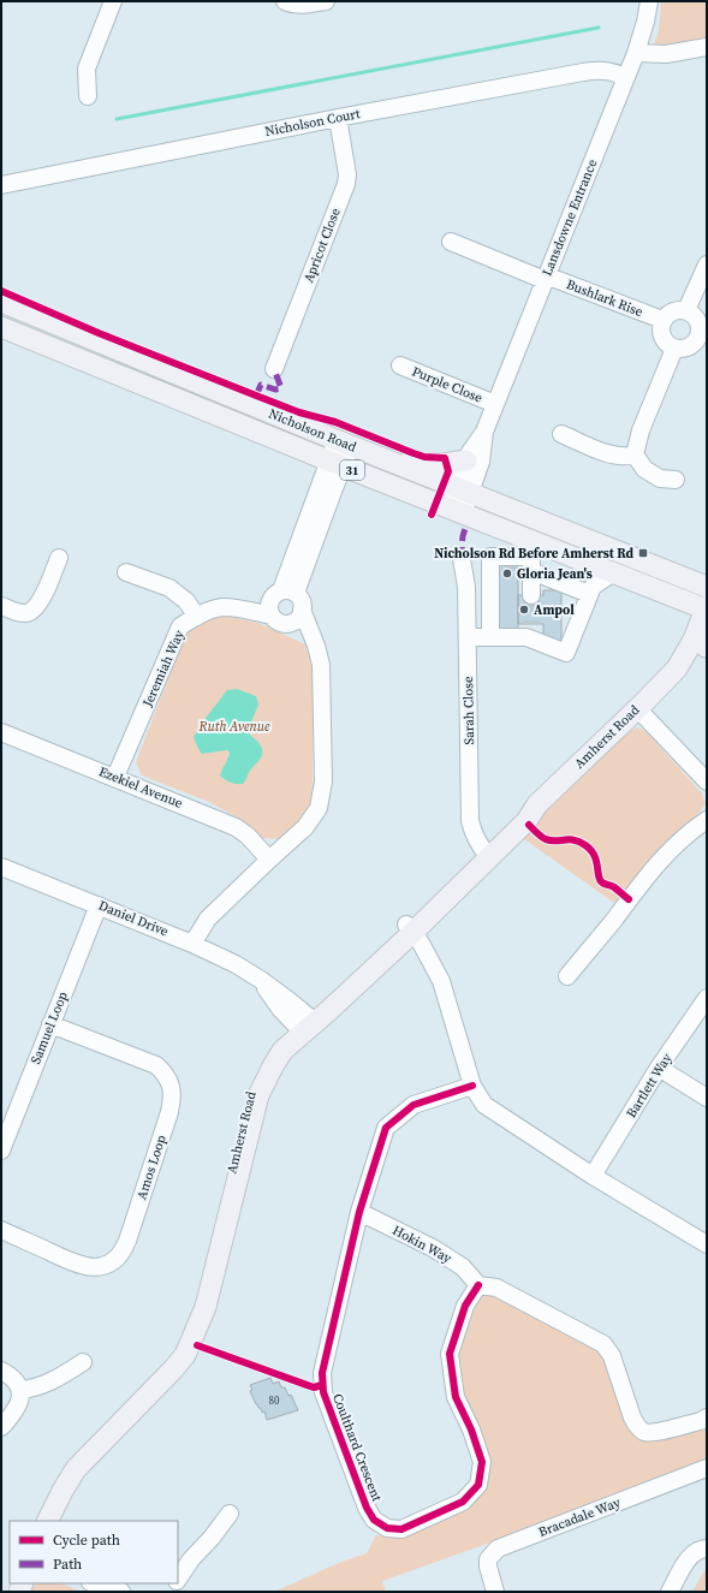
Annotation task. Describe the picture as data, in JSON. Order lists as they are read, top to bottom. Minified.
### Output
{"streets":{"main road":["Nicholson Road","31","Amherst Road"],"street":["Nicholson Court","Lansdowne Entrance","Apricot Close","Bushlark Rise","Purple Close","Jeremiah Way","Sarah Close","Ezekiel Avenue","Daniel Drive","Samuel Loop","Bartlett Way","Amos Loop","Hokin Way","Coulthard Crescent","Bracadale Way"]},"crossings":[["Nicholson Court","Lansdowne Entrance"],["Nicholson Court","Apricot Close"],["Lansdowne Entrance","Bushlark Rise"],["Lansdowne Entrance","Purple Close"],["Lansdowne Entrance","Nicholson Road"],["Nicholson Road","Amherst Road"],["Jeremiah Way","Ezekiel Avenue"],["Sarah Close","Amherst Road"],["Amherst Road","Daniel Drive"],["Daniel Drive","Samuel Loop"],["Samuel Loop","Amos Loop"],["Hokin Way","Coulthard Crescent"]],"parks":["Ruth Avenue"],"places":{"transit":["Nicholson Rd Before Amherst Rd"],"other":["Gloria Jean's","Ampol"]},"house_numbers":["80"],"legend":["Cycle path","Path"]}
